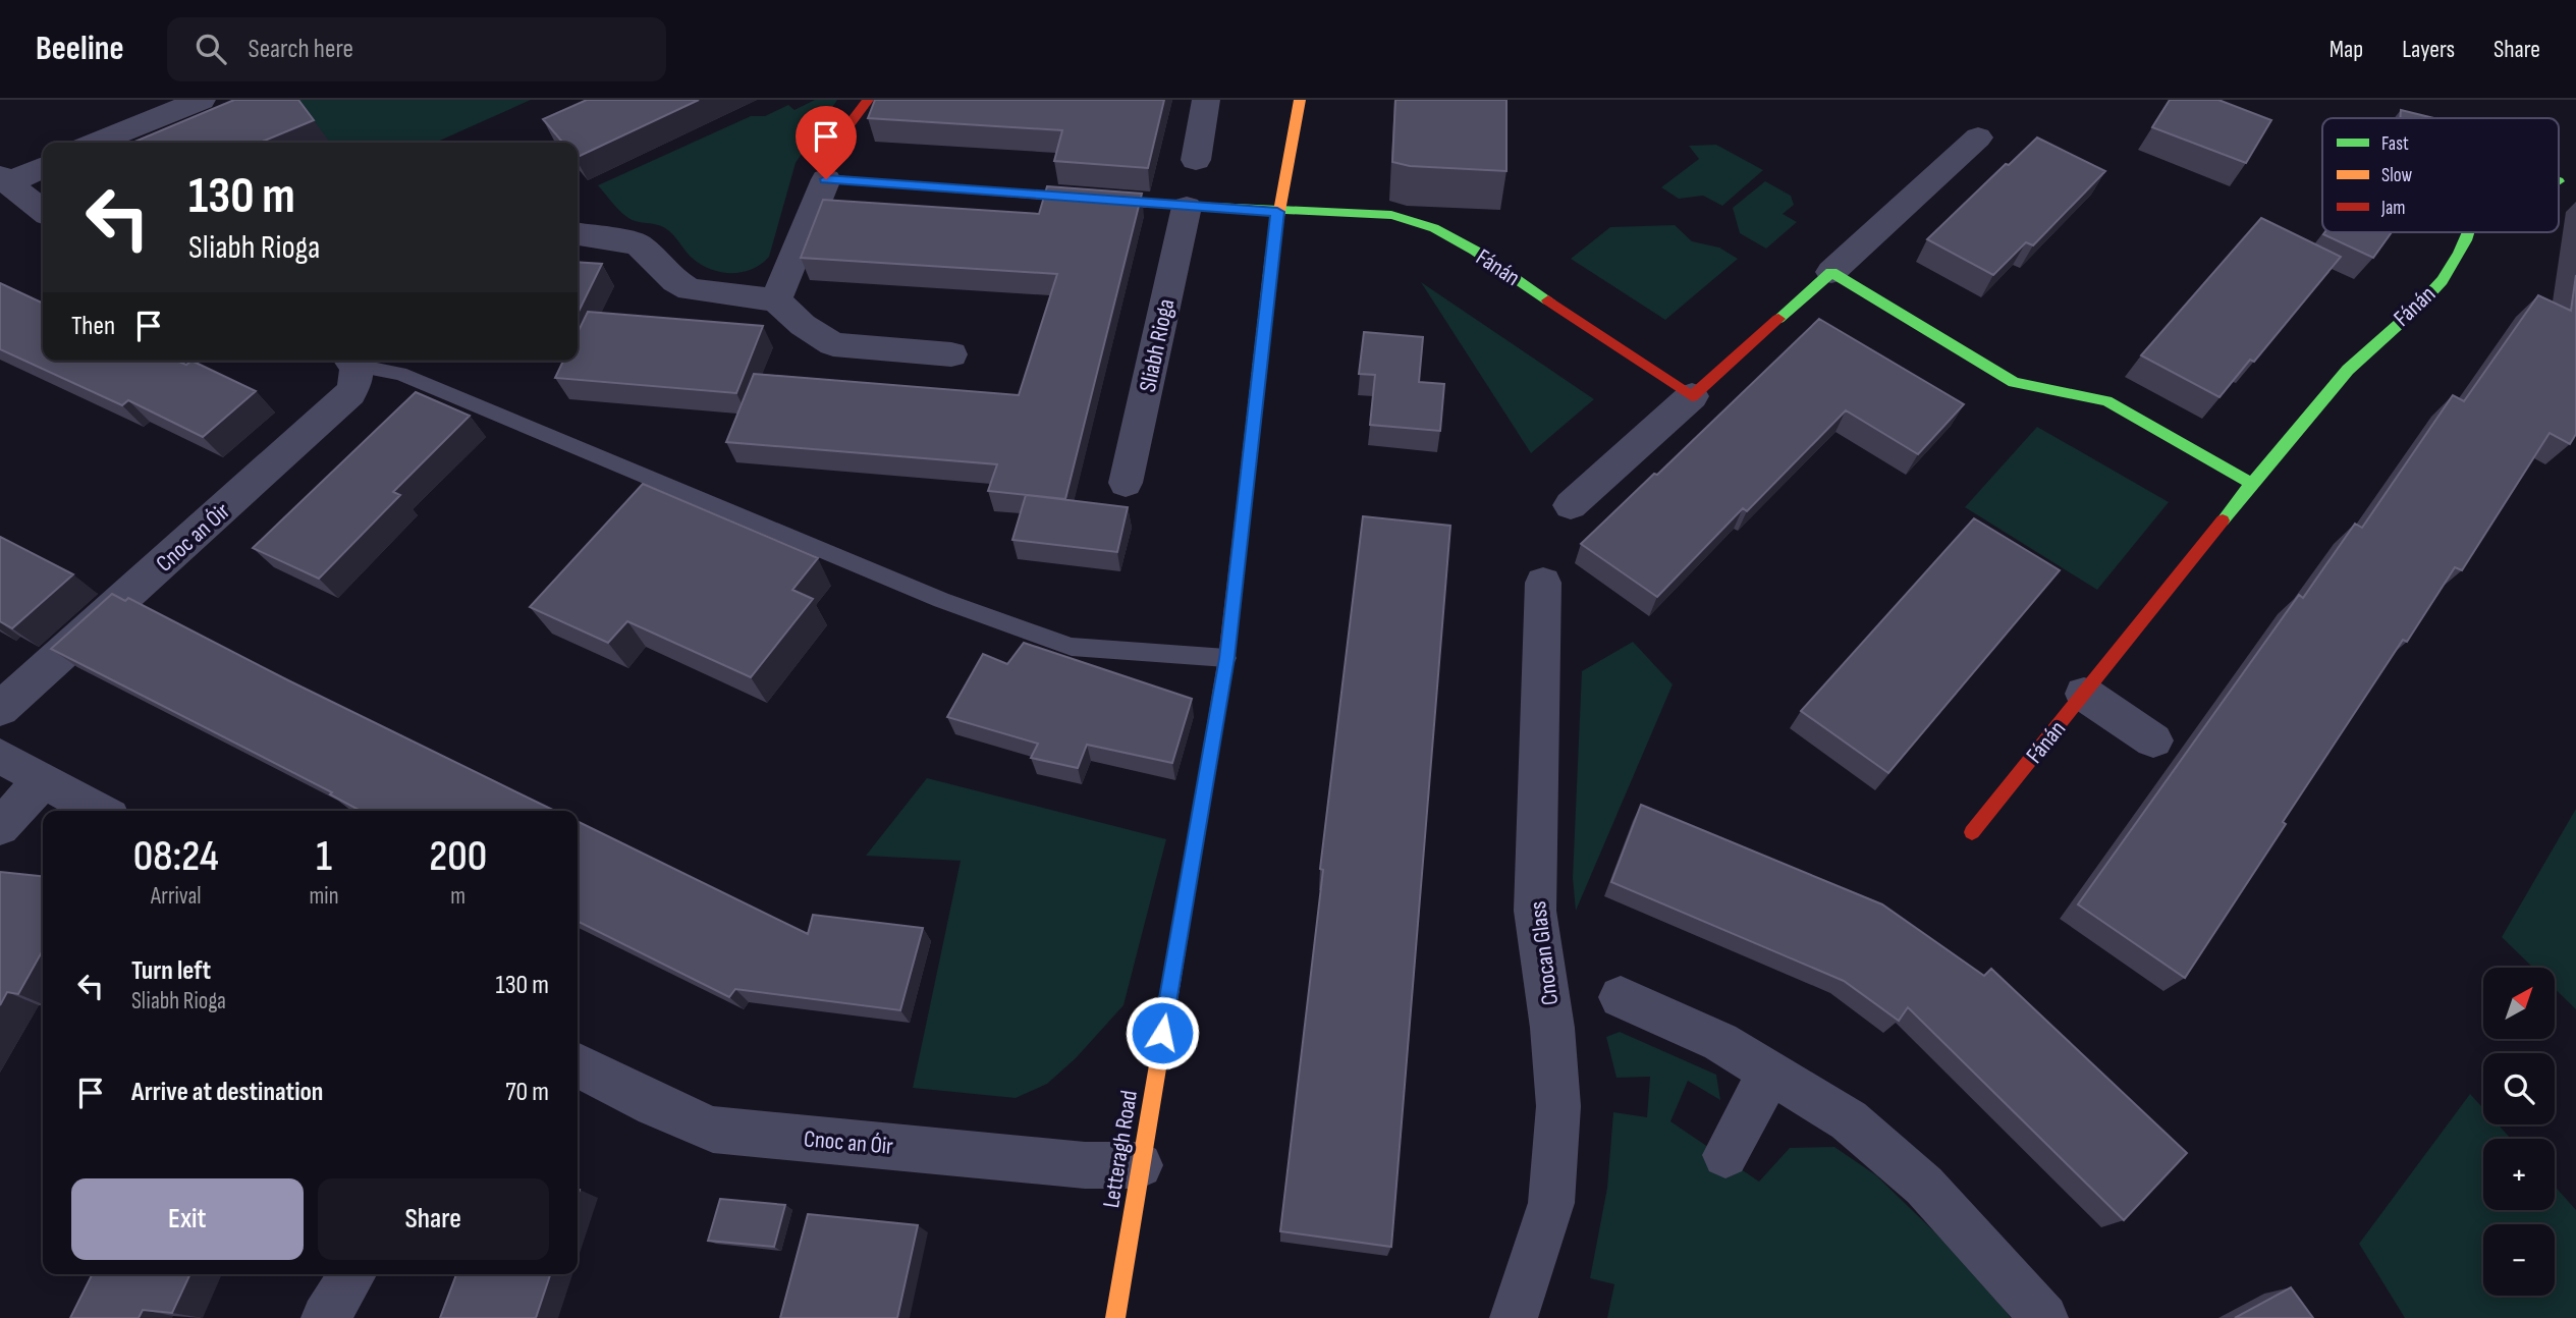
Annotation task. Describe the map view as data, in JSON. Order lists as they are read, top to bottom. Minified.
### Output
{"streets":{"street":["Fánán","Sliabh Rioga","Cnoc an Óir","Cnocan Glass","Letteragh Road"]},"crossings":[["Fánán","Letteragh Road"],["Cnoc an Óir","Letteragh Road"]],"legend":["Fast","Slow","Jam"],"north":"top right","page":{"header":"Beeline","search":"Search here","nav":["Map","Layers","Share"],"turn":["130 m","Sliabh Rioga"],"then":"Then","eta":["08:24","Arrival","1","min","200","m"],"list":[{"name":"Turn left","note":"Sliabh Rioga","value":"130 m"},{"name":"Arrive at destination","value":"70 m"}],"map_buttons":["+","−"],"buttons":["Exit","Share"]}}
